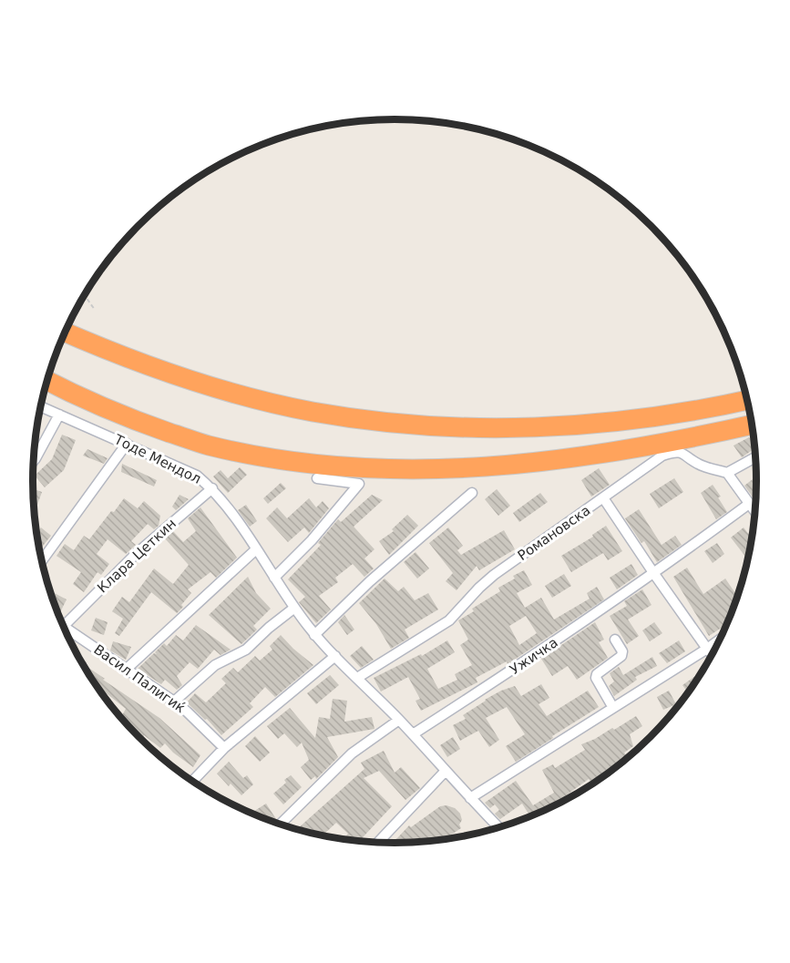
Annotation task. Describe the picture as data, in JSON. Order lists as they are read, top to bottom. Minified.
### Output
{"streets":{"street":["Тоде Мендол","Романовска","Клара Цеткин","Ужичка","Васил Палигиќ"]},"crossings":[["Тоде Мендол","Романовска"],["Тоде Мендол","Клара Цеткин"],["Тоде Мендол","Ужичка"],["Клара Цеткин","Васил Палигиќ"]]}
